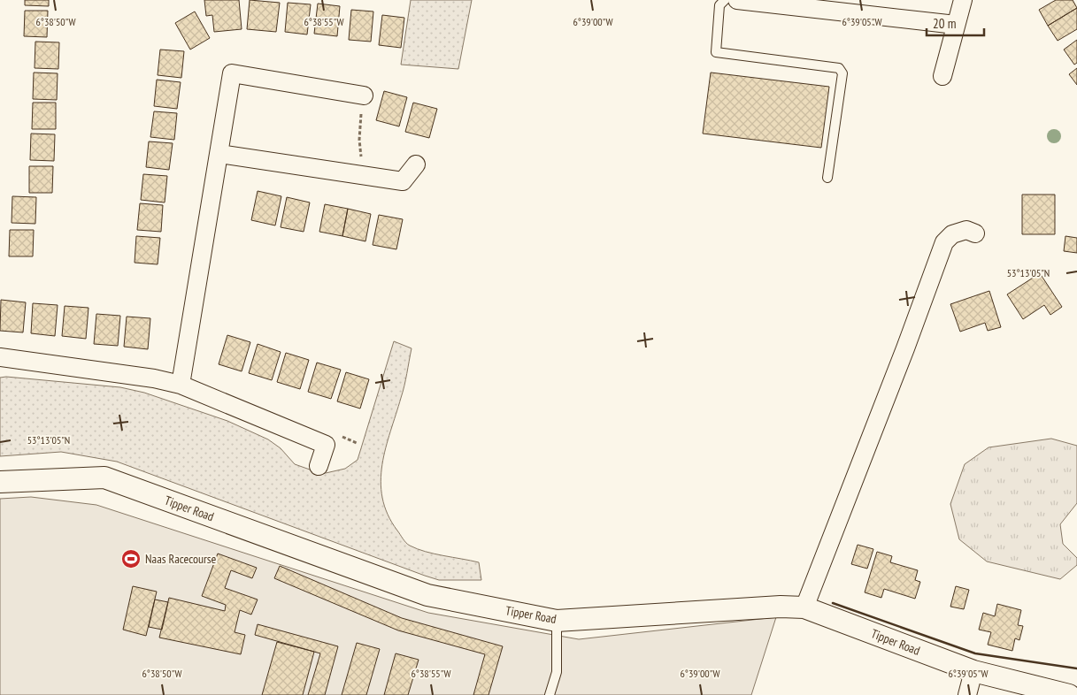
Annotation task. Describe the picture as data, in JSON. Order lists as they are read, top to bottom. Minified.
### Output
{"streets":{"street":["Tipper Road"]},"places":{"sports":["Naas Racecourse"]},"scale_bar":"20 m","coordinates":["6°38'50\"W","6°38'55\"W","6°39'00\"W","6°39'05\"W","53°13'05\"N"]}
